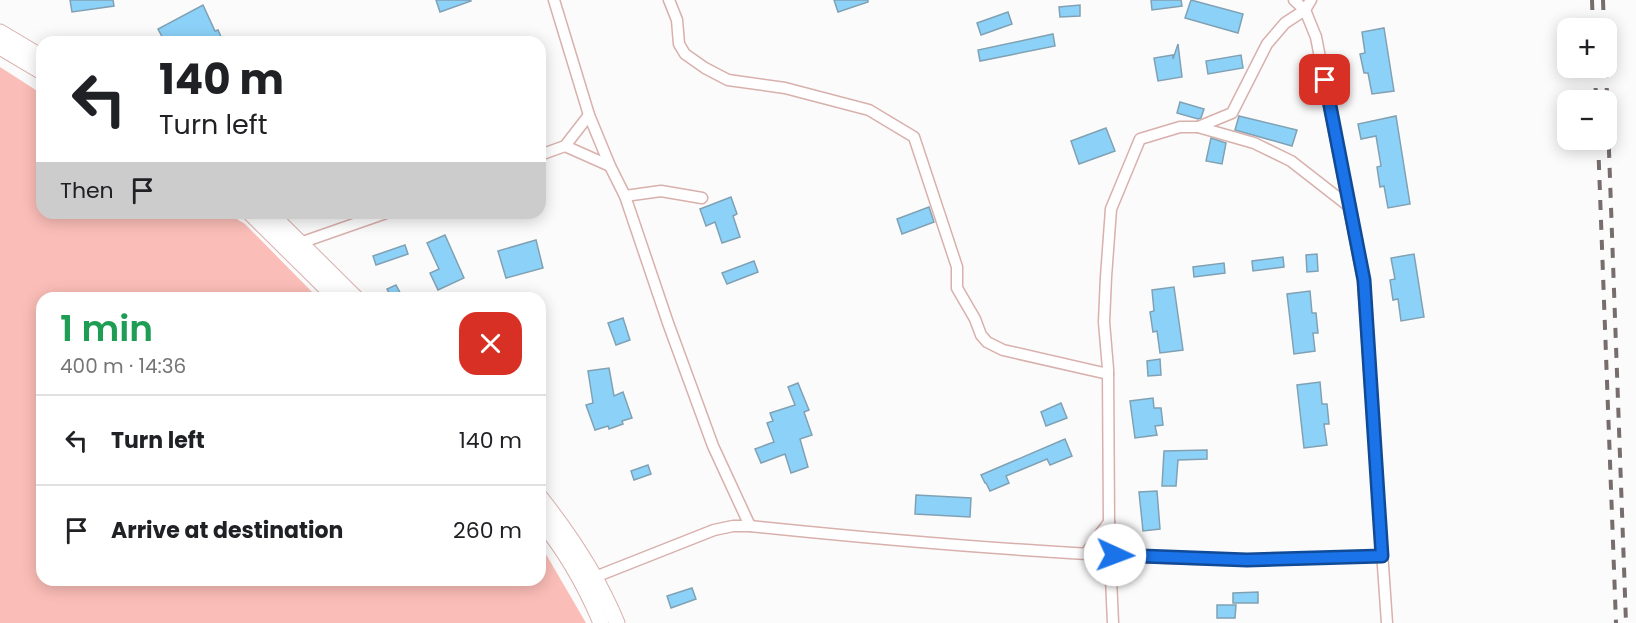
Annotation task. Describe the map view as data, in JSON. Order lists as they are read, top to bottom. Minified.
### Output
{"page":{"map_buttons":["+","−"],"turn":["140 m","Turn left"],"then":"Then","heading":["1 min","400 m · 14:36"],"list":[{"name":"Turn left","value":"140 m"},{"name":"Arrive at destination","value":"260 m"}]}}
